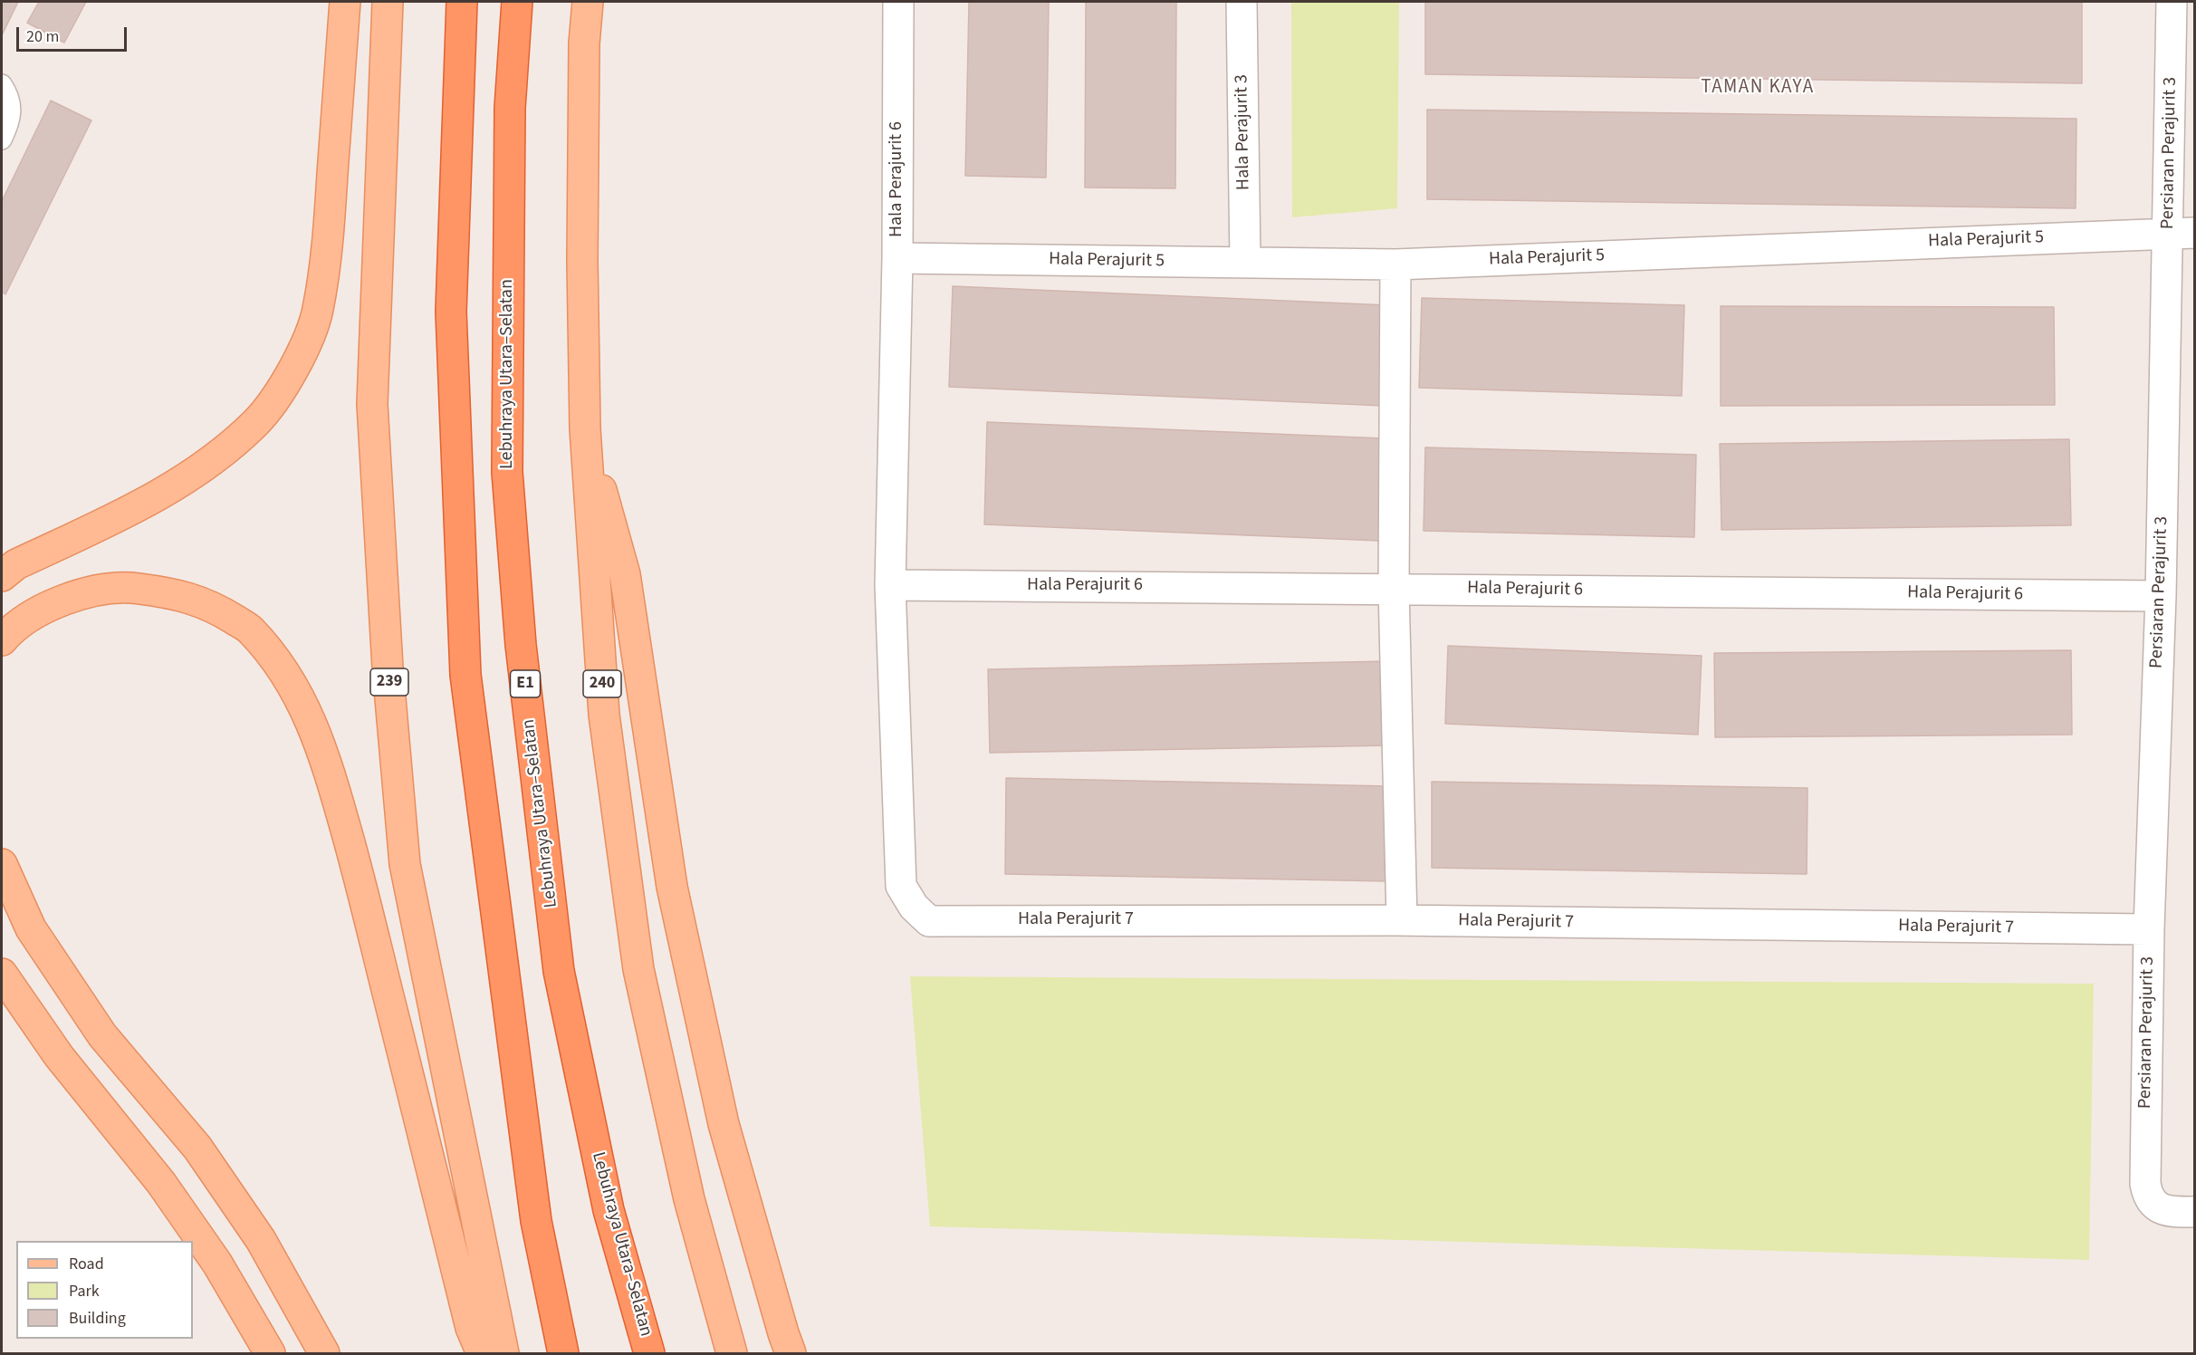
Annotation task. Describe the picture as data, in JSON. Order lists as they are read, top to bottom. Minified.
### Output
{"streets":{"highway":["Lebuhraya Utara–Selatan","E1"],"main road":["239","240"],"street":["Hala Perajurit 3","Persiaran Perajurit 3","Hala Perajurit 6","Hala Perajurit 5","Hala Perajurit 7"]},"crossings":[["Hala Perajurit 3","Hala Perajurit 5"],["Persiaran Perajurit 3","Hala Perajurit 6"],["Persiaran Perajurit 3","Hala Perajurit 5"],["Persiaran Perajurit 3","Hala Perajurit 7"],["Hala Perajurit 6","Hala Perajurit 5"],["Hala Perajurit 6","Hala Perajurit 7"]],"districts":["TAMAN KAYA"],"legend":["Road","Park","Building"],"scale_bar":"20 m"}
